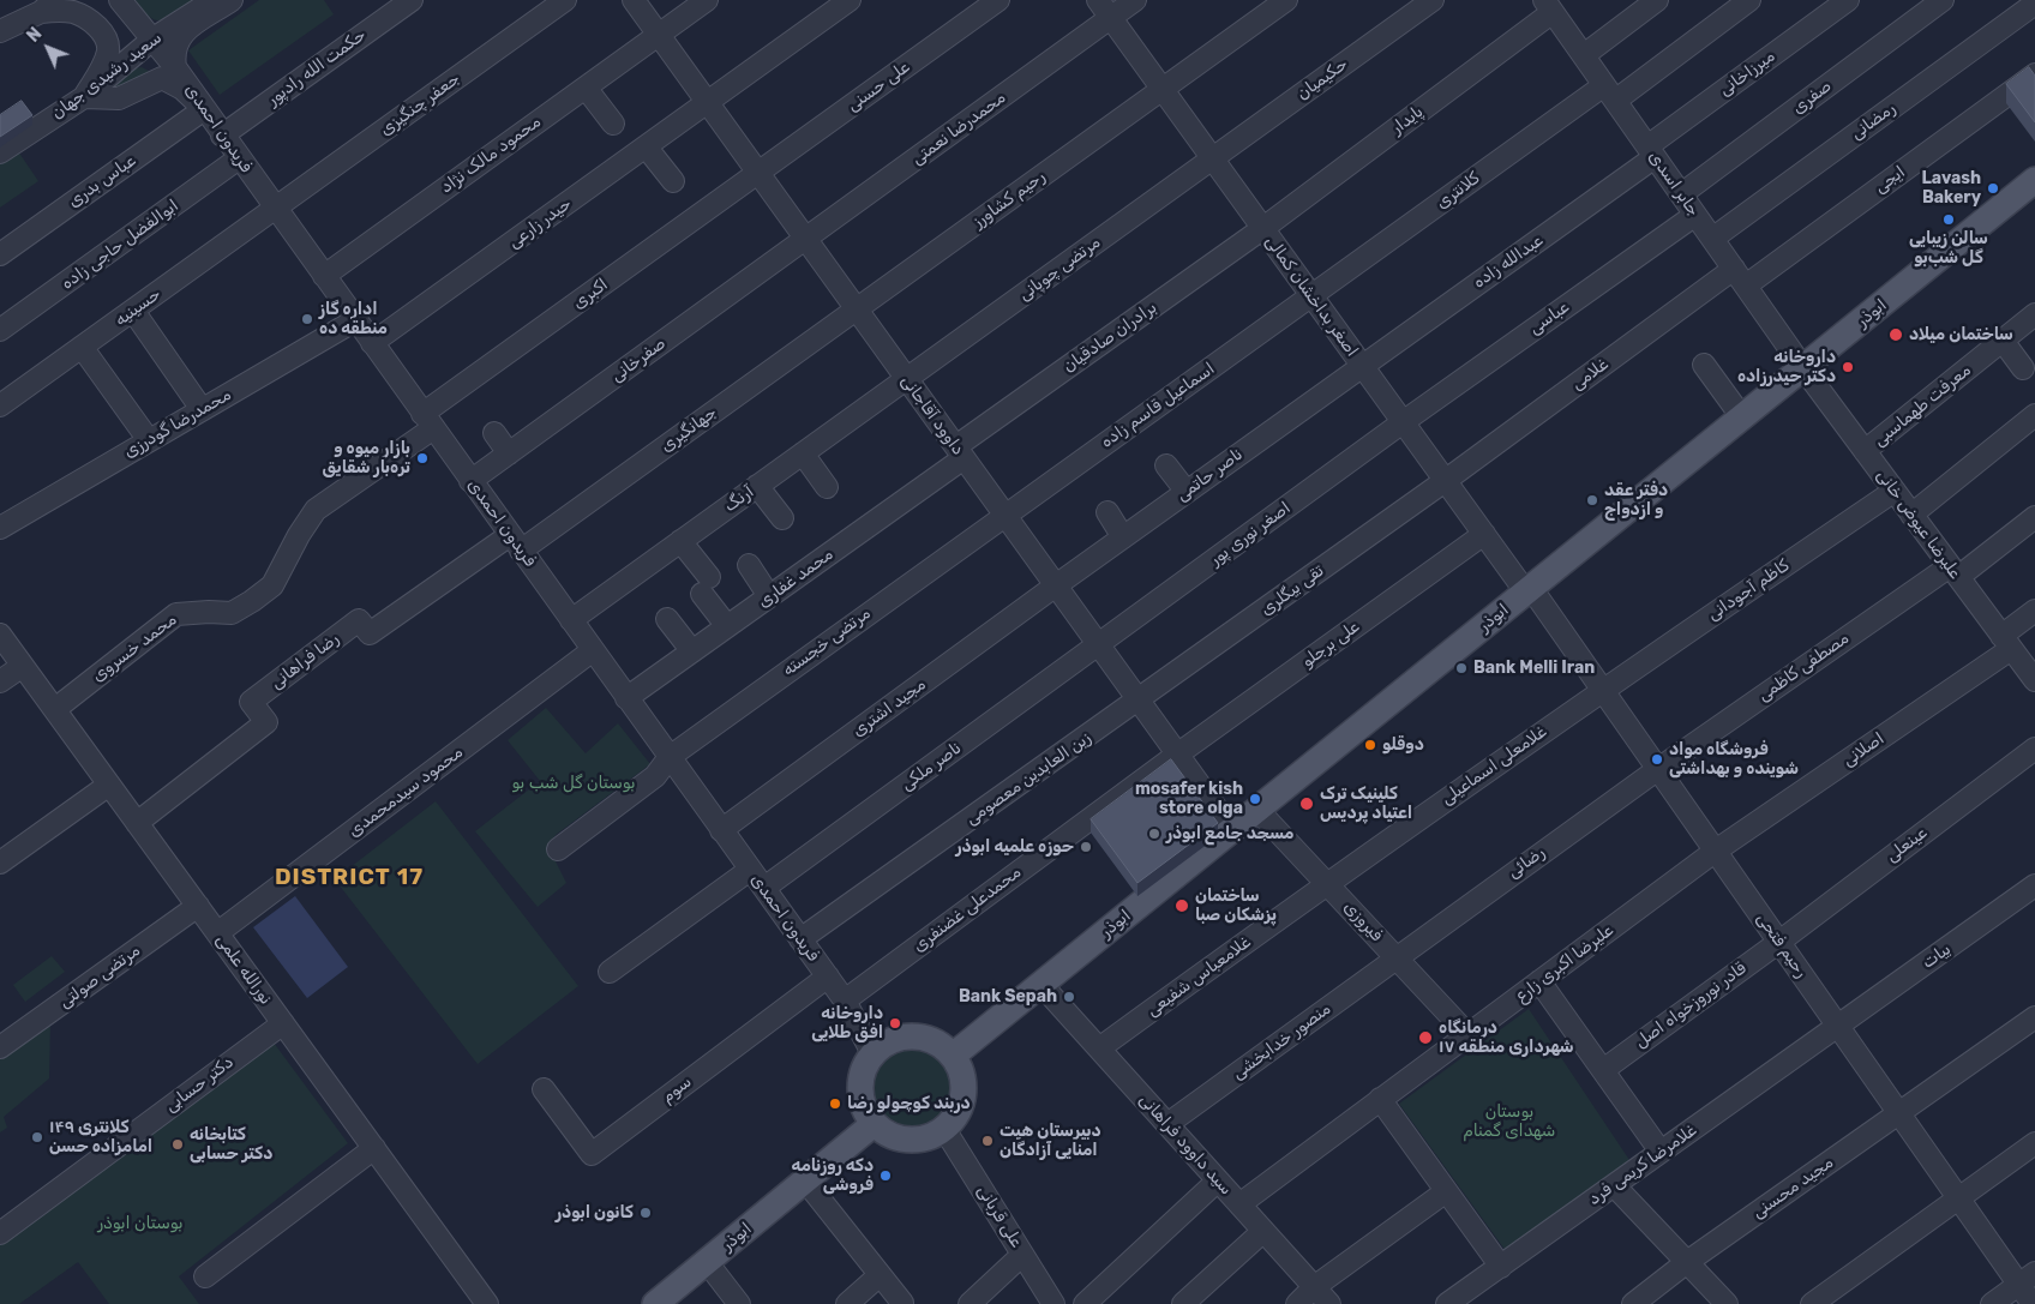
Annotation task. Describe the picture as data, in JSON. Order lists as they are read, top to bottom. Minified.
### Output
{"streets":{"main road":["ابوذر"],"street":["حکمت الله رادپور","میرزاخانی","سعید رشیدی جهان","حکیمیان","علی حسنی","صفری","جعفر چنگیزی","پایدار","رمضانی","فریدون احمدی","محمدرضا نعمتی","محمود مالک نژاد","ایجی","عباس بدری","جابر اسدی","کلانتری","رحیم کشاورز","حیدر زارعی","ابوالفضل حاجی زاده","عبدالله زاده","مرتضی چوپانی","اکبری","اصغر بداخشان کمالی","حسینیه","عباسی","برادران صادقیان","صفرخانی","غلامی","اسماعیل قاسم زاده","معرفت طهماسبی","داوود آقاجانی","محمدرضا گودرزی","جهانگیری","ناصر حاتمی","آرنگ","علیرضا عیوض خانی","اصغر نوری پور","محمد غفاری","تقی بیگلری","کاظم آجودانی","مرتضی خجسته","علی برجلو","محمد خسروی","رضا فراهانی","مصطفی کاظمی","مجید اشتری","اصلانی","غلامعلی اسماعیلی","ناصر ملکی","زین العابدین معصومی","محمود سیدمحمدی","عینعلی","رضائی","محمدعلی غضنفری","فیروزی","رحیم فتحی","بیات","علیرضا اکبری زارع","نورالله علمی","مرتضی صولتی","غلامعباس شفیعی","قادر نوروزخواه اصل","منصور خدابخشی","دکتر حسابی","سوم","سید داوود فراهانی","غلامرضا کریمی فرد","مجید محسنی","علی قربانی"]},"crossings":[["حکمت الله رادپور","فریدون احمدی"],["میرزاخانی","جابر اسدی"],["میرزاخانی","عبدالله زاده"],["سعید رشیدی جهان","فریدون احمدی"],["حکیمیان","مرتضی چوپانی"],["حکیمیان","اصغر بداخشان کمالی"],["علی حسنی","اکبری"],["علی حسنی","داوود آقاجانی"],["صفری","جابر اسدی"],["جعفر چنگیزی","فریدون احمدی"],["جعفر چنگیزی","حسینیه"],["پایدار","جابر اسدی"],["پایدار","اصغر بداخشان کمالی"],["پایدار","برادران صادقیان"],["رمضانی","جابر اسدی"],["فریدون احمدی","محمود مالک نژاد"],["فریدون احمدی","عباس بدری"],["فریدون احمدی","حیدر زارعی"],["فریدون احمدی","ابوالفضل حاجی زاده"],["فریدون احمدی","اکبری"],["فریدون احمدی","حسینیه"],["فریدون احمدی","ابوذر"],["فریدون احمدی","صفرخانی"],["فریدون احمدی","محمدرضا گودرزی"],["فریدون احمدی","جهانگیری"],["فریدون احمدی","آرنگ"],["فریدون احمدی","محمد غفاری"],["فریدون احمدی","مرتضی خجسته"],["فریدون احمدی","محمد خسروی"],["فریدون احمدی","رضا فراهانی"],["فریدون احمدی","مجید اشتری"],["فریدون احمدی","ناصر ملکی"],["فریدون احمدی","زین العابدین معصومی"],["فریدون احمدی","محمود سیدمحمدی"],["فریدون احمدی","محمدعلی غضنفری"],["فریدون احمدی","سوم"],["فریدون احمدی","علی قربانی"],["محمدرضا نعمتی","اصغر بداخشان کمالی"],["محمدرضا نعمتی","صفرخانی"],["محمدرضا نعمتی","داوود آقاجانی"],["محمود مالک نژاد","داوود آقاجانی"],["ایجی","جابر اسدی"],["ایجی","غلامی"],["جابر اسدی","کلانتری"],["جابر اسدی","عبدالله زاده"],["جابر اسدی","ابوذر"],["جابر اسدی","عباسی"],["جابر اسدی","غلامی"],["جابر اسدی","علیرضا عیوض خانی"],["کلانتری","اصغر بداخشان کمالی"],["کلانتری","اسماعیل قاسم زاده"],["رحیم کشاورز","اصغر بداخشان کمالی"],["رحیم کشاورز","داوود آقاجانی"],["رحیم کشاورز","جهانگیری"],["حیدر زارعی","داوود آقاجانی"],["عبدالله زاده","اصغر بداخشان کمالی"],["عبدالله زاده","ناصر حاتمی"],["مرتضی چوپانی","اصغر بداخشان کمالی"],["مرتضی چوپانی","داوود آقاجانی"],["مرتضی چوپانی","آرنگ"],["اکبری","داوود آقاجانی"],["اکبری","محمد خسروی"],["اصغر بداخشان کمالی","ابوذر"],["اصغر بداخشان کمالی","عباسی"],["اصغر بداخشان کمالی","برادران صادقیان"],["اصغر بداخشان کمالی","غلامی"],["اصغر بداخشان کمالی","اسماعیل قاسم زاده"],["اصغر بداخشان کمالی","ناصر حاتمی"],["اصغر بداخشان کمالی","اصغر نوری پور"],["اصغر بداخشان کمالی","تقی بیگلری"],["اصغر بداخشان کمالی","علی برجلو"],["اصغر بداخشان کمالی","رحیم فتحی"],["ابوذر","داوود آقاجانی"],["ابوذر","علیرضا عیوض خانی"],["ابوذر","فیروزی"],["ابوذر","رحیم فتحی"],["ابوذر","سید داوود فراهانی"],["ابوذر","علی قربانی"],["عباسی","اصغر نوری پور"],["برادران صادقیان","داوود آقاجانی"],["برادران صادقیان","محمد غفاری"],["صفرخانی","داوود آقاجانی"],["غلامی","تقی بیگلری"],["اسماعیل قاسم زاده","داوود آقاجانی"],["اسماعیل قاسم زاده","مرتضی خجسته"],["معرفت طهماسبی","علیرضا عیوض خانی"],["داوود آقاجانی","جهانگیری"],["داوود آقاجانی","ناصر حاتمی"],["داوود آقاجانی","آرنگ"],["داوود آقاجانی","اصغر نوری پور"],["داوود آقاجانی","محمد غفاری"],["داوود آقاجانی","تقی بیگلری"],["داوود آقاجانی","مرتضی خجسته"],["داوود آقاجانی","علی برجلو"],["داوود آقاجانی","مجید اشتری"],["داوود آقاجانی","ناصر ملکی"],["داوود آقاجانی","زین العابدین معصومی"],["داوود آقاجانی","محمدعلی غضنفری"],["جهانگیری","رضا فراهانی"],["ناصر حاتمی","مجید اشتری"],["علیرضا عیوض خانی","کاظم آجودانی"],["علیرضا عیوض خانی","مصطفی کاظمی"],["علیرضا عیوض خانی","اصلانی"],["اصغر نوری پور","ناصر ملکی"],["تقی بیگلری","زین العابدین معصومی"],["کاظم آجودانی","غلامعلی اسماعیلی"],["کاظم آجودانی","رحیم فتحی"],["علی برجلو","محمدعلی غضنفری"],["محمد خسروی","نورالله علمی"],["رضا فراهانی","نورالله علمی"],["مصطفی کاظمی","رضائی"],["مصطفی کاظمی","رحیم فتحی"],["اصلانی","رحیم فتحی"],["اصلانی","علیرضا اکبری زارع"],["غلامعلی اسماعیلی","فیروزی"],["غلامعلی اسماعیلی","رحیم فتحی"],["غلامعلی اسماعیلی","غلامعباس شفیعی"],["محمود سیدمحمدی","نورالله علمی"],["عینعلی","رحیم فتحی"],["عینعلی","قادر نوروزخواه اصل"],["رضائی","فیروزی"],["رضائی","رحیم فتحی"],["رضائی","منصور خدابخشی"],["فیروزی","علیرضا اکبری زارع"],["فیروزی","غلامعباس شفیعی"],["فیروزی","منصور خدابخشی"],["رحیم فتحی","بیات"],["رحیم فتحی","علیرضا اکبری زارع"],["رحیم فتحی","قادر نوروزخواه اصل"],["رحیم فتحی","غلامرضا کریمی فرد"],["رحیم فتحی","مجید محسنی"],["بیات","غلامرضا کریمی فرد"],["علیرضا اکبری زارع","سید داوود فراهانی"],["نورالله علمی","مرتضی صولتی"],["نورالله علمی","دکتر حسابی"],["غلامعباس شفیعی","سید داوود فراهانی"],["منصور خدابخشی","سید داوود فراهانی"]],"districts":["DISTRICT 17"],"parks":["بوستان گل شب بو","بوستان شهدای گمنام","بوستان ابوذر"],"places":["Lavash Bakery","سالن زیبایی گل شب‌بو","اداره گاز منطقه ده","ساختمان میلاد","داروخانه دکتر حیدرزاده","بازار میوه و تره‌بار شقایق","دفتر عقد و ازدواج","Bank Melli Iran","دوقلو","فروشگاه مواد شوینده و بهداشتی","mosafer kish store olga","کلینیک ترک اعتیاد پردیس","مسجد جامع ابوذر","حوزه علمیه ابوذر","ساختمان پزشکان صبا","Bank Sepah","داروخانه افق طلایی","درمانگاه شهرداری منطقه ۱۷","دربند کوچولو رضا","کلانتری ۱۴۹ امامزاده حسن","دبیرستان هیت امنایی آزادگان","کتابخانه دکتر حسابی","دکه روزنامه فروشی","کانون ابوذر"],"north":"top left"}
